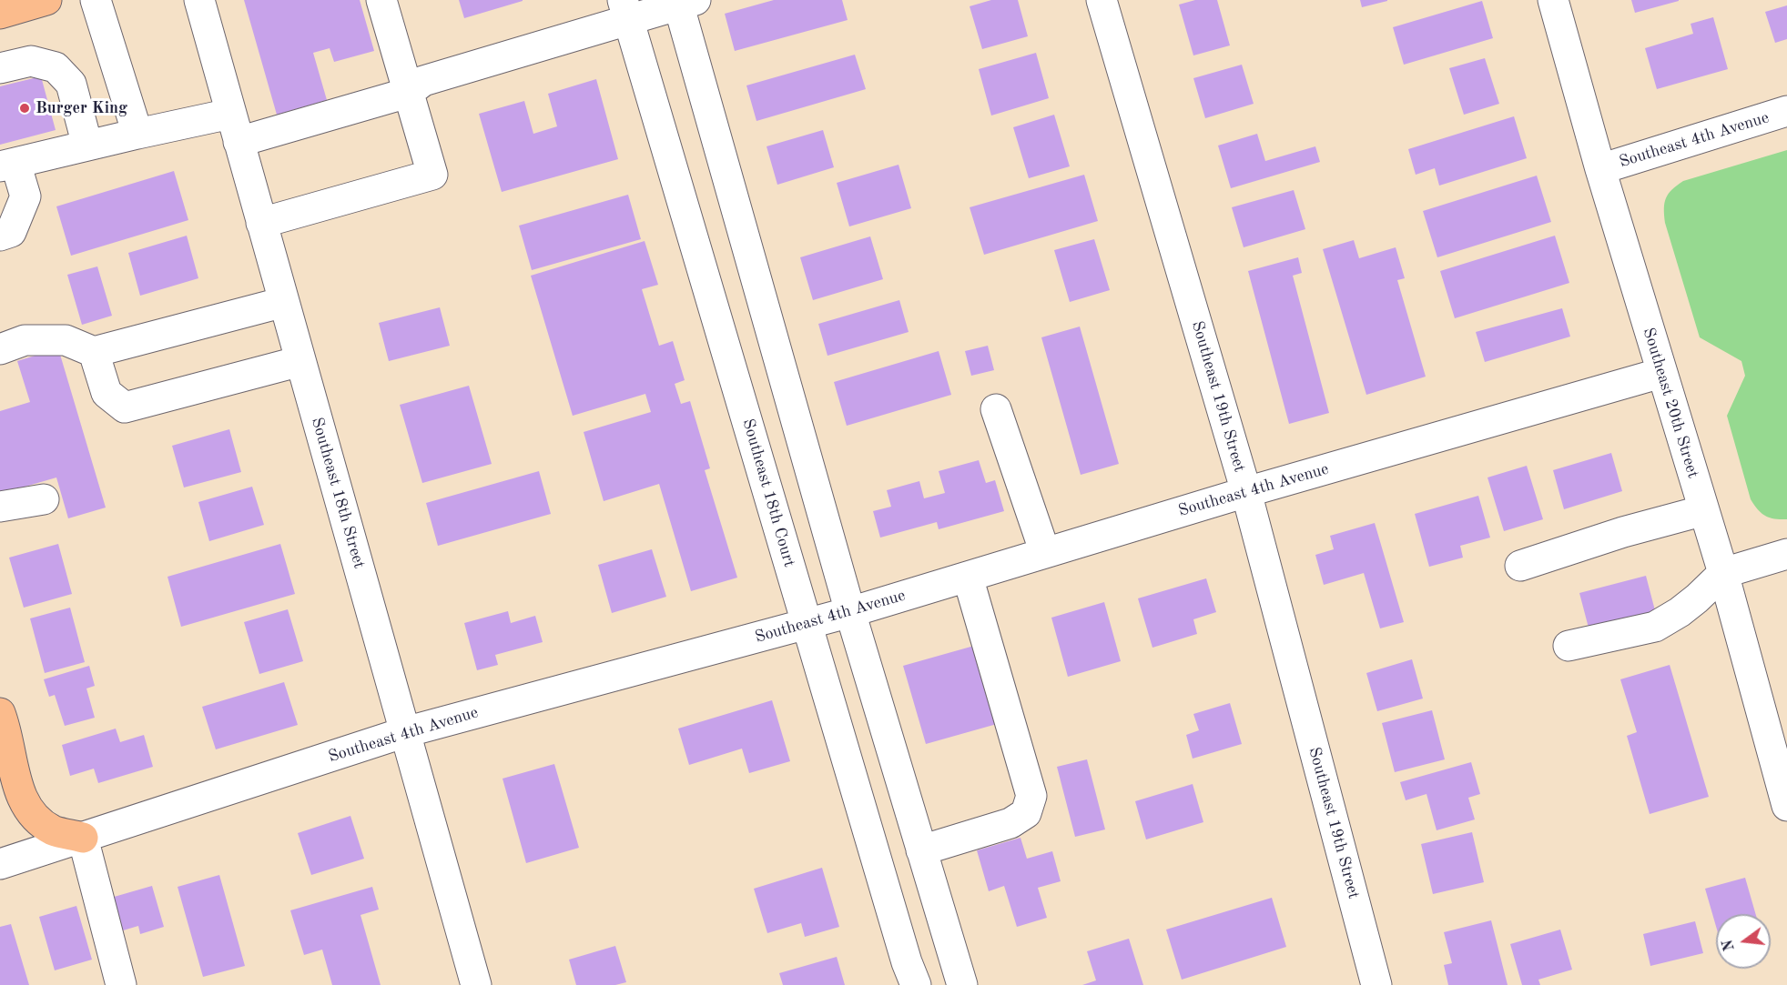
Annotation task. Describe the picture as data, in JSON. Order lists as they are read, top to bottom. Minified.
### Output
{"streets":{"street":["Southeast 4th Avenue","Southeast 19th Street","Southeast 20th Street","Southeast 18th Street","Southeast 18th Court"]},"crossings":[["Southeast 4th Avenue","Southeast 19th Street"],["Southeast 4th Avenue","Southeast 20th Street"],["Southeast 4th Avenue","Southeast 18th Street"],["Southeast 4th Avenue","Southeast 18th Court"]],"places":["Burger King"],"north":"left"}
